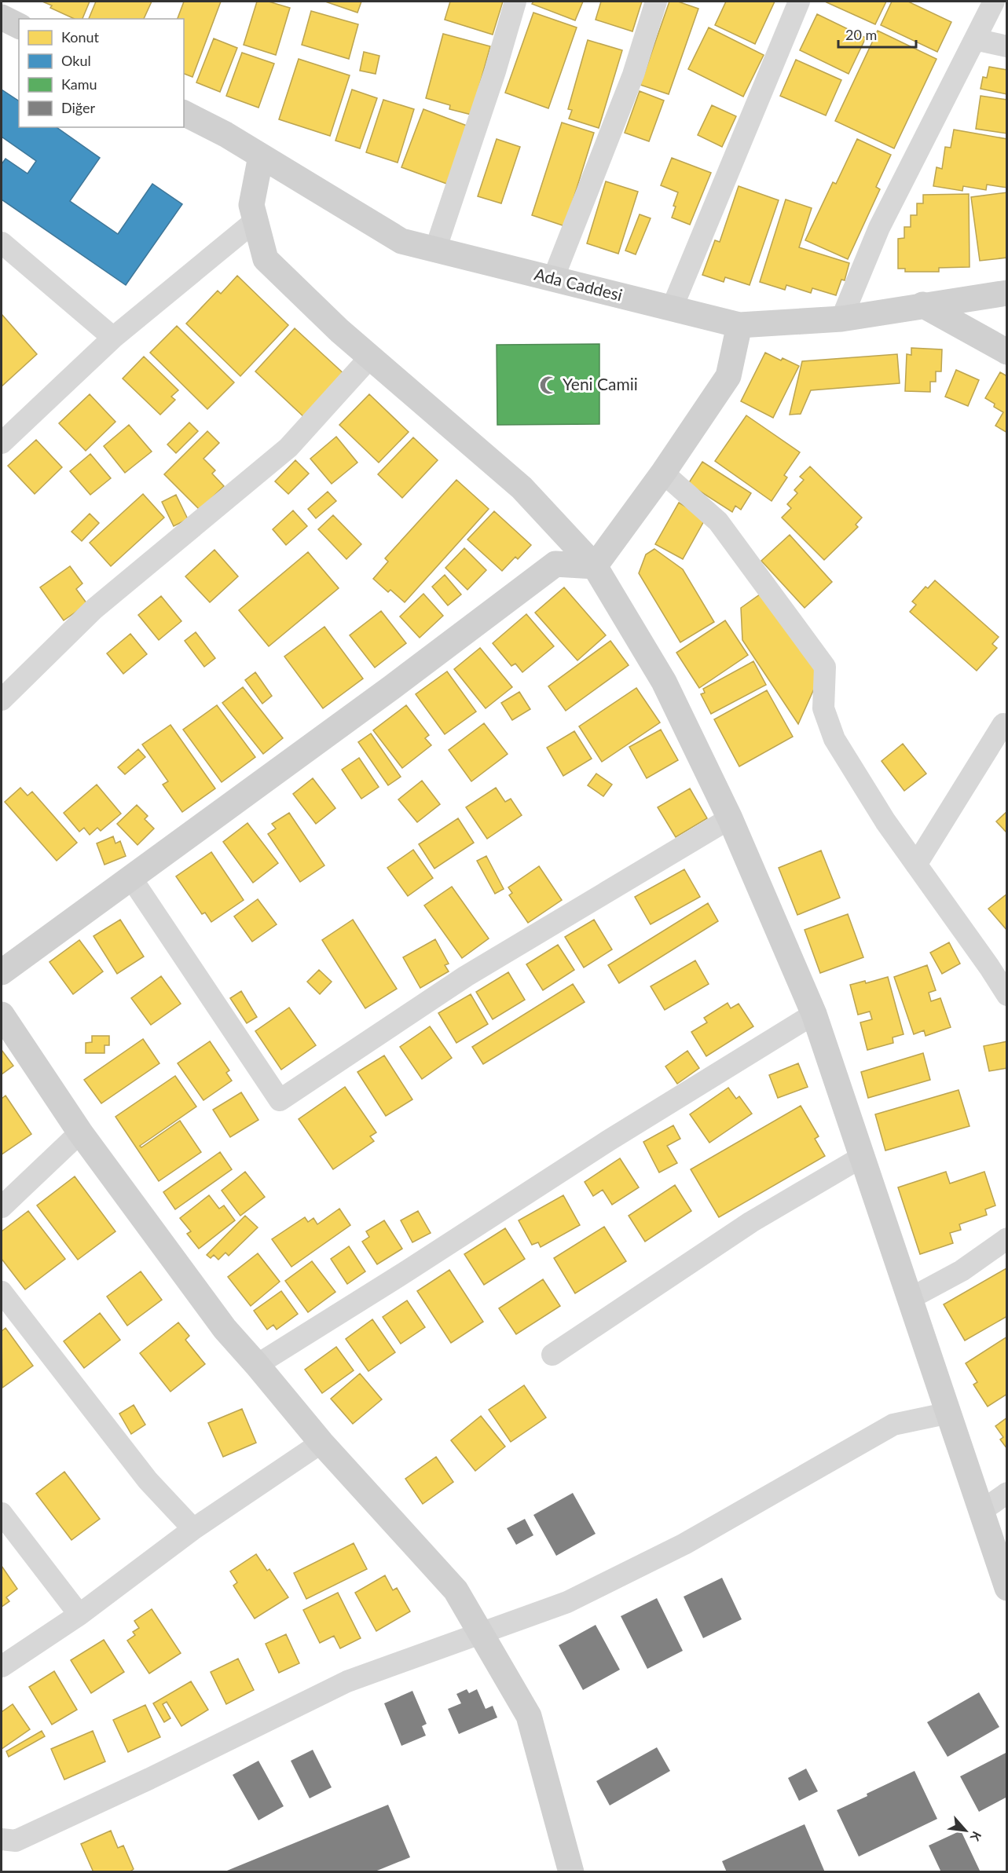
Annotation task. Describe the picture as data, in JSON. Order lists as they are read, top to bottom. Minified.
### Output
{"streets":{"street":["Ada Caddesi"]},"places":{"mosque":["Yeni Camii"]},"legend":["Konut","Okul","Kamu","Diğer"],"scale_bar":"20 m","north":"bottom right"}
